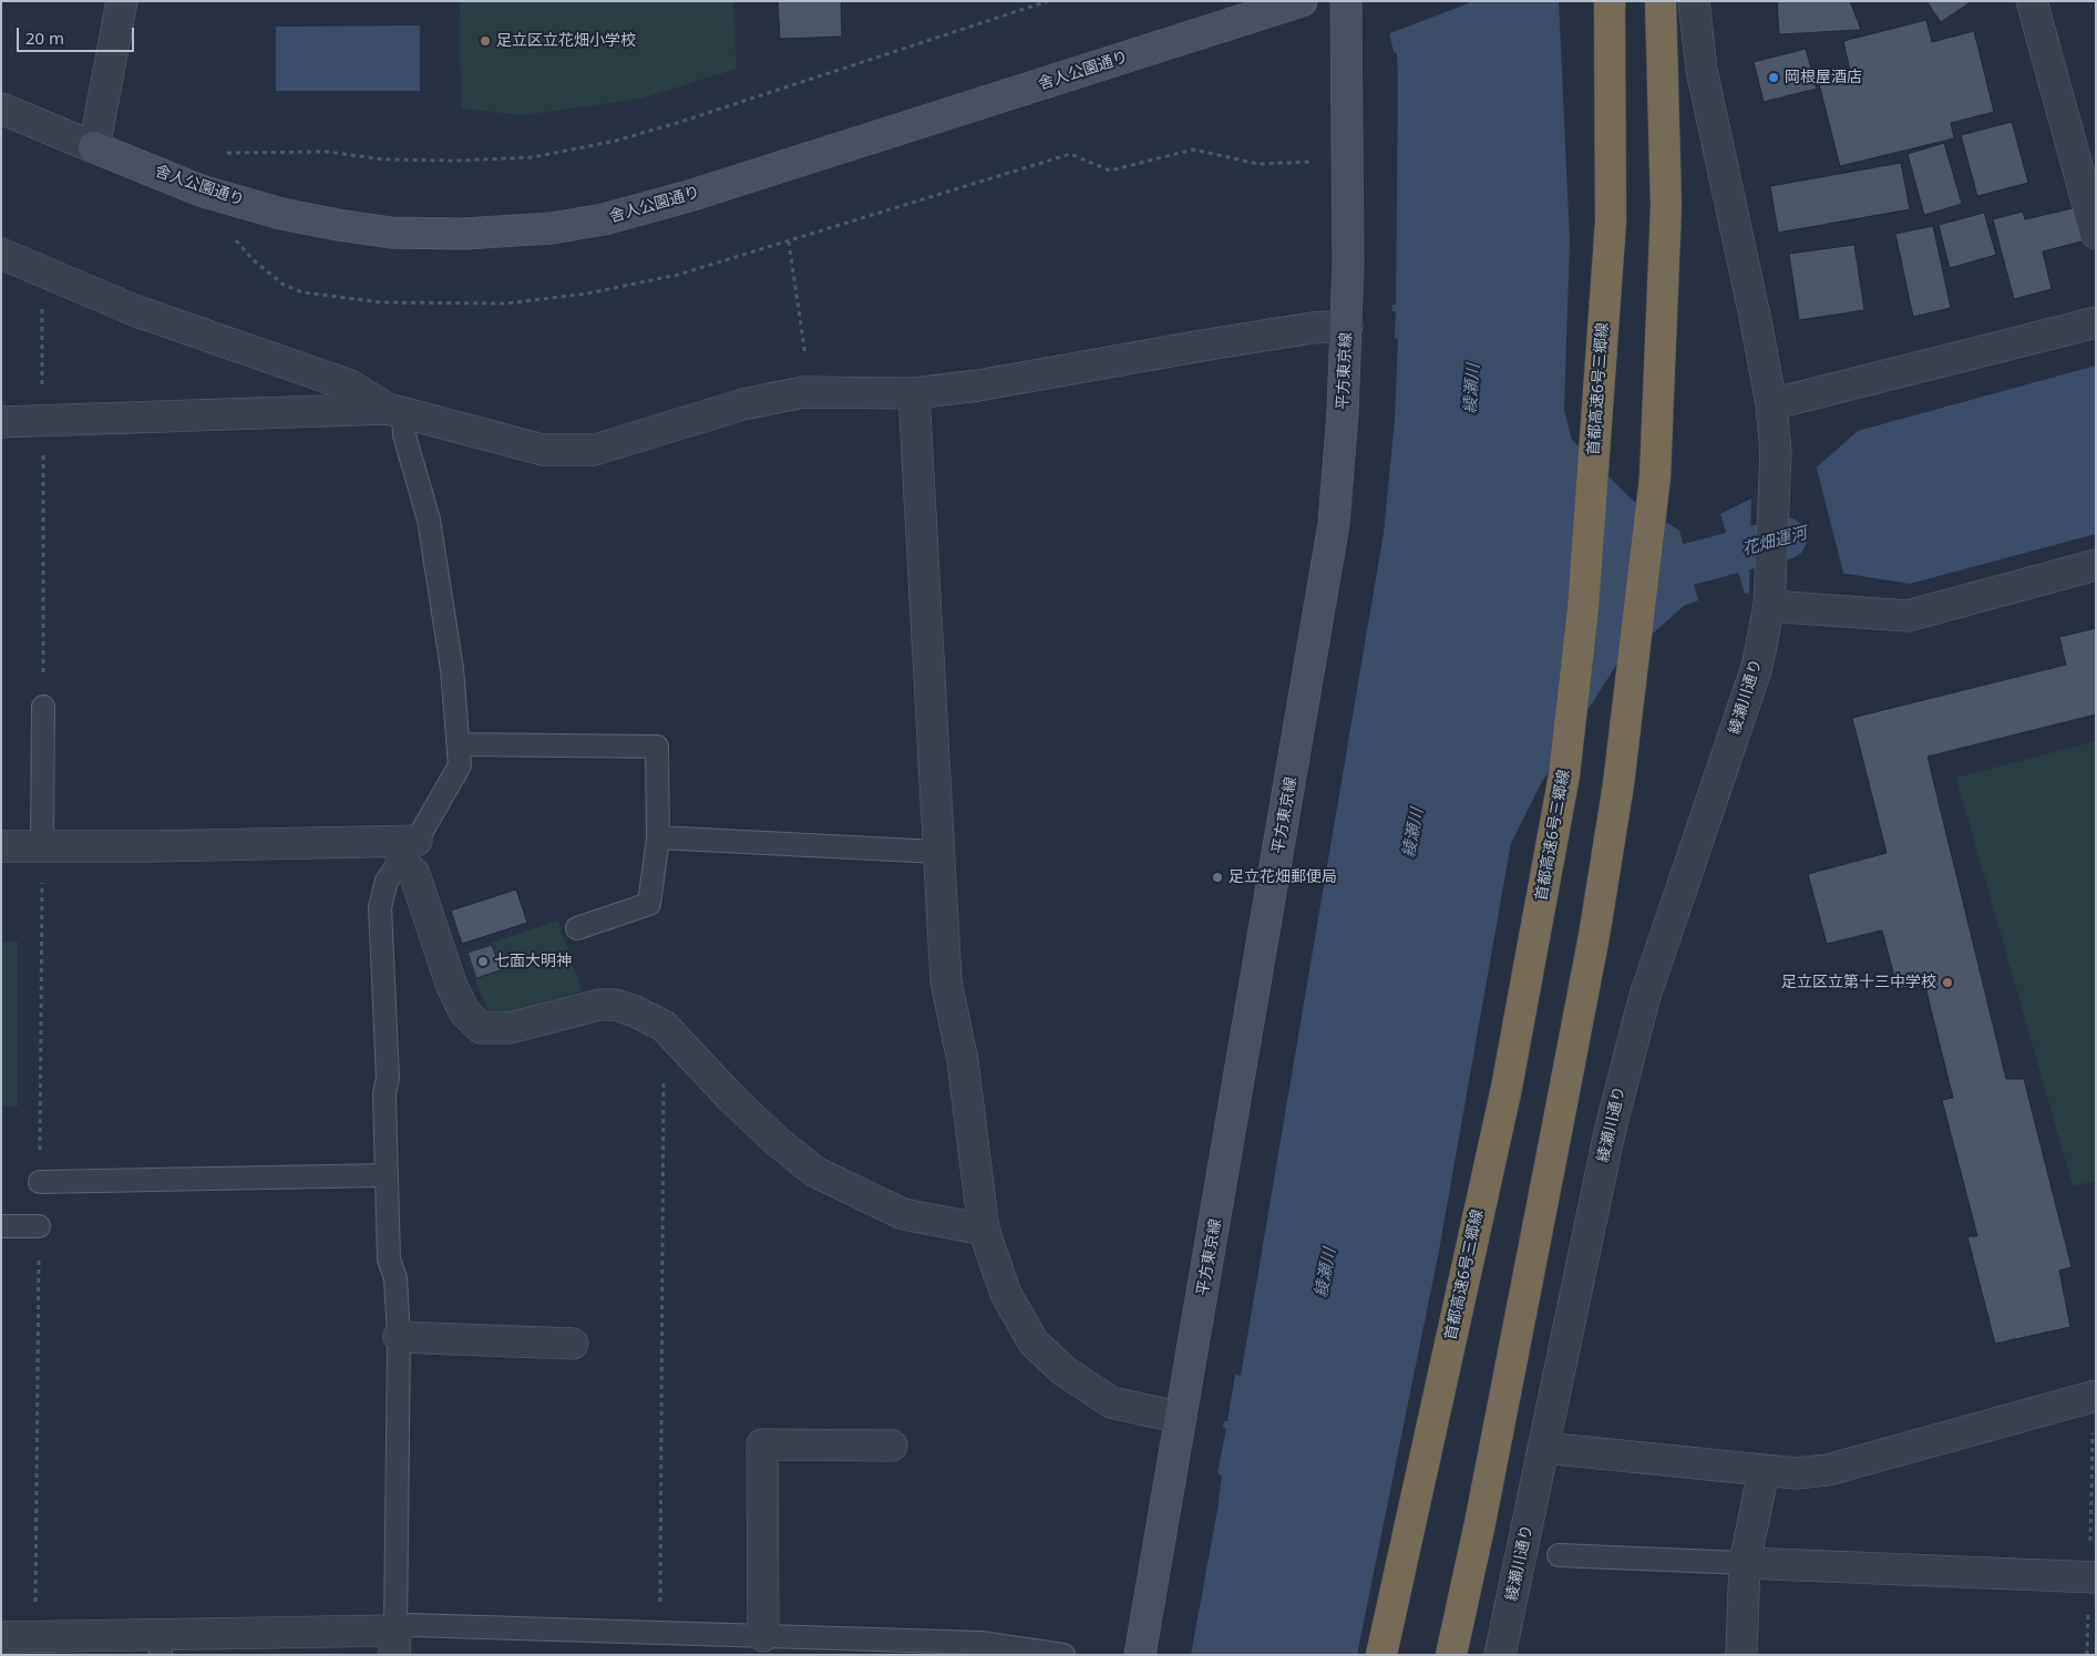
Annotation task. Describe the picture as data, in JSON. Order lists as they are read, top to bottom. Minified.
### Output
{"streets":{"highway":["首都高速6号三郷線"],"main road":["舎人公園通り","平方東京線"],"street":["綾瀬川通り"]},"water":["綾瀬川","花畑運河"],"places":["足立区立花畑小学校","岡根屋酒店","足立花畑郵便局","七面大明神","足立区立第十三中学校"],"scale_bar":"20 m"}
